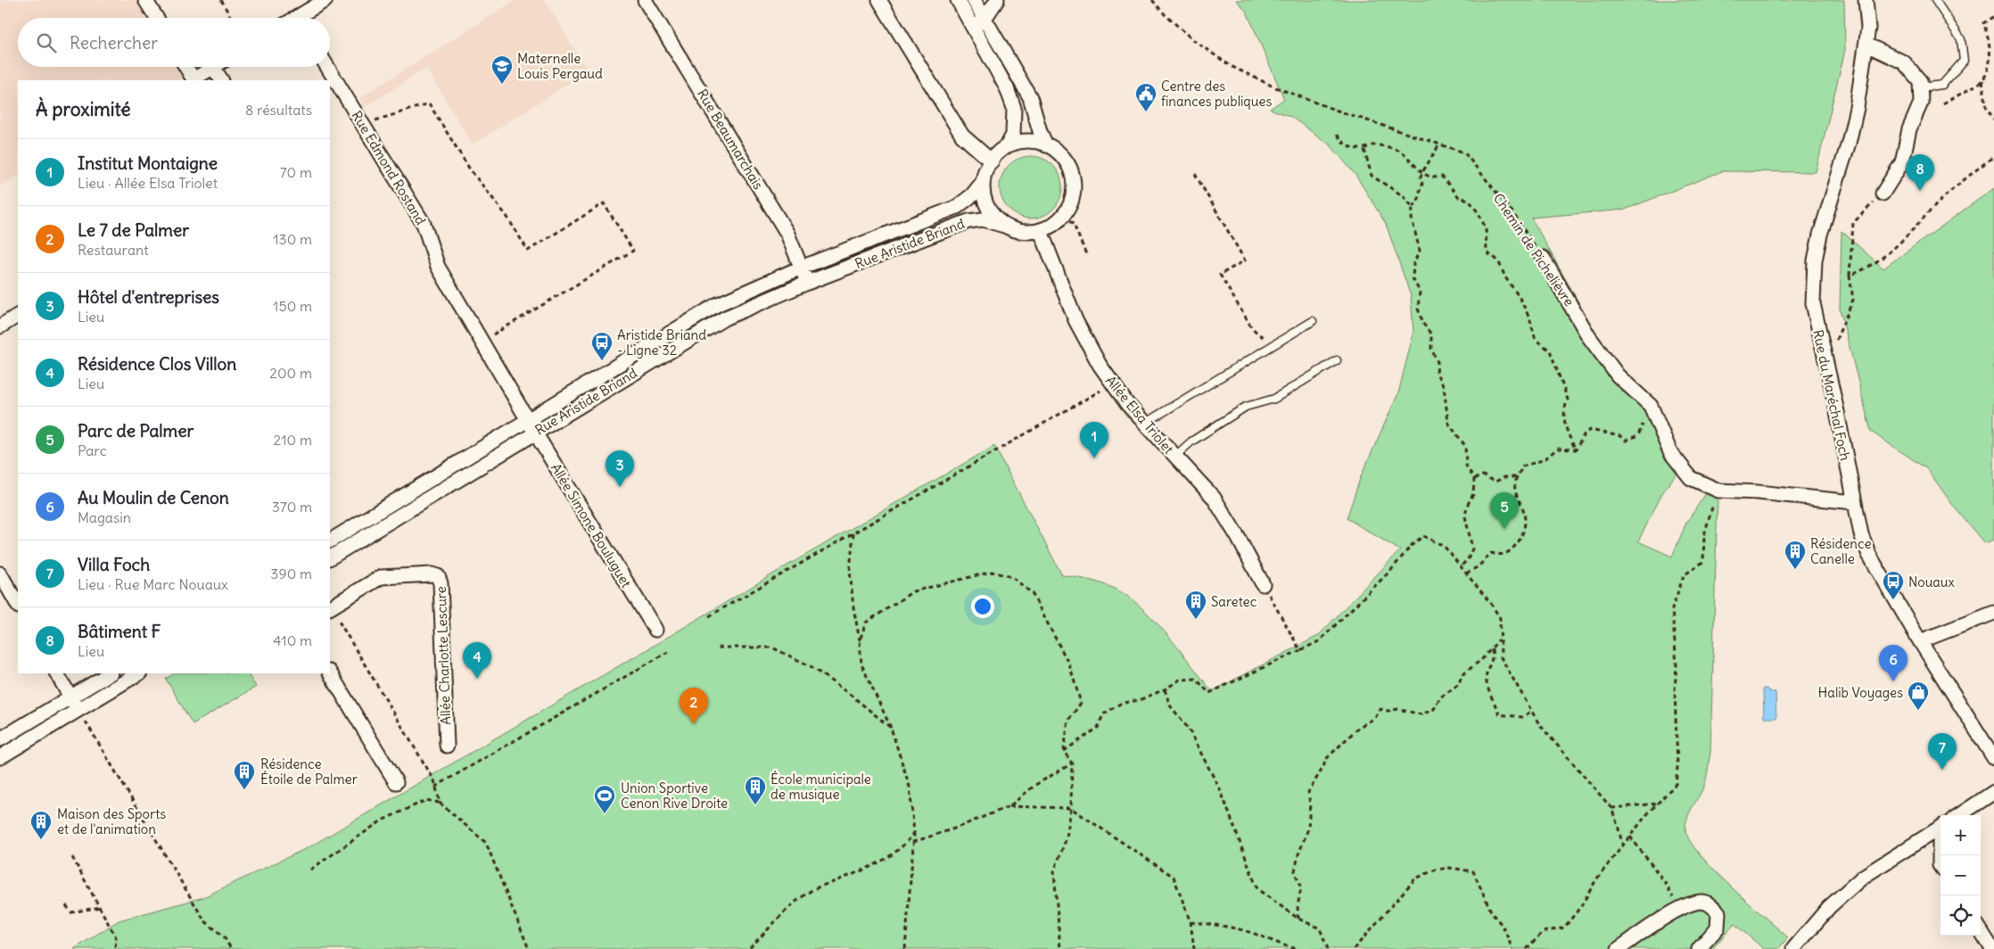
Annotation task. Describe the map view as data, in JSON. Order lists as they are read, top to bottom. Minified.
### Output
{"streets":{"street":["Rue Beaumarchais","Rue Edmond Rostand","Rue Aristide Briand","Chemin de Pichelièvre","Rue du Maréchal Foch","Allée Elsa Triolet","Allée Simone Bouluguet","Allée Charlotte Lescure"]},"crossings":[["Rue Beaumarchais","Rue Aristide Briand"],["Rue Edmond Rostand","Rue Aristide Briand"],["Rue Edmond Rostand","Allée Simone Bouluguet"],["Rue Aristide Briand","Allée Elsa Triolet"],["Rue Aristide Briand","Allée Simone Bouluguet"],["Chemin de Pichelièvre","Rue du Maréchal Foch"]],"places":{"school or university":["Maternelle Louis Pergaud"],"public building":["Centre des finances publiques"],"bus stop":["Aristide Briand - Ligne 32","Nouaux"],"building":["Résidence Canelle","Saretec","Résidence Étoile de Palmer","École municipale de musique","Maison des Sports et de l'animation"],"shop":["Halib Voyages"],"sports":["Union Sportive Cenon Rive Droite"]},"page":{"search":"Rechercher","heading":["À proximité","8 résultats"],"list":[{"mark":"1","name":"Institut Montaigne","note":"Lieu · Allée Elsa Triolet","value":"70 m"},{"mark":"2","name":"Le 7 de Palmer","note":"Restaurant","value":"130 m"},{"mark":"3","name":"Hôtel d'entreprises","note":"Lieu","value":"150 m"},{"mark":"4","name":"Résidence Clos Villon","note":"Lieu","value":"200 m"},{"mark":"5","name":"Parc de Palmer","note":"Parc","value":"210 m"},{"mark":"6","name":"Au Moulin de Cenon","note":"Magasin","value":"370 m"},{"mark":"7","name":"Villa Foch","note":"Lieu · Rue Marc Nouaux","value":"390 m"},{"mark":"8","name":"Bâtiment F","note":"Lieu","value":"410 m"}],"pins":["8","1","3","5","4","6","2","7"],"map_buttons":["+","−"]}}
